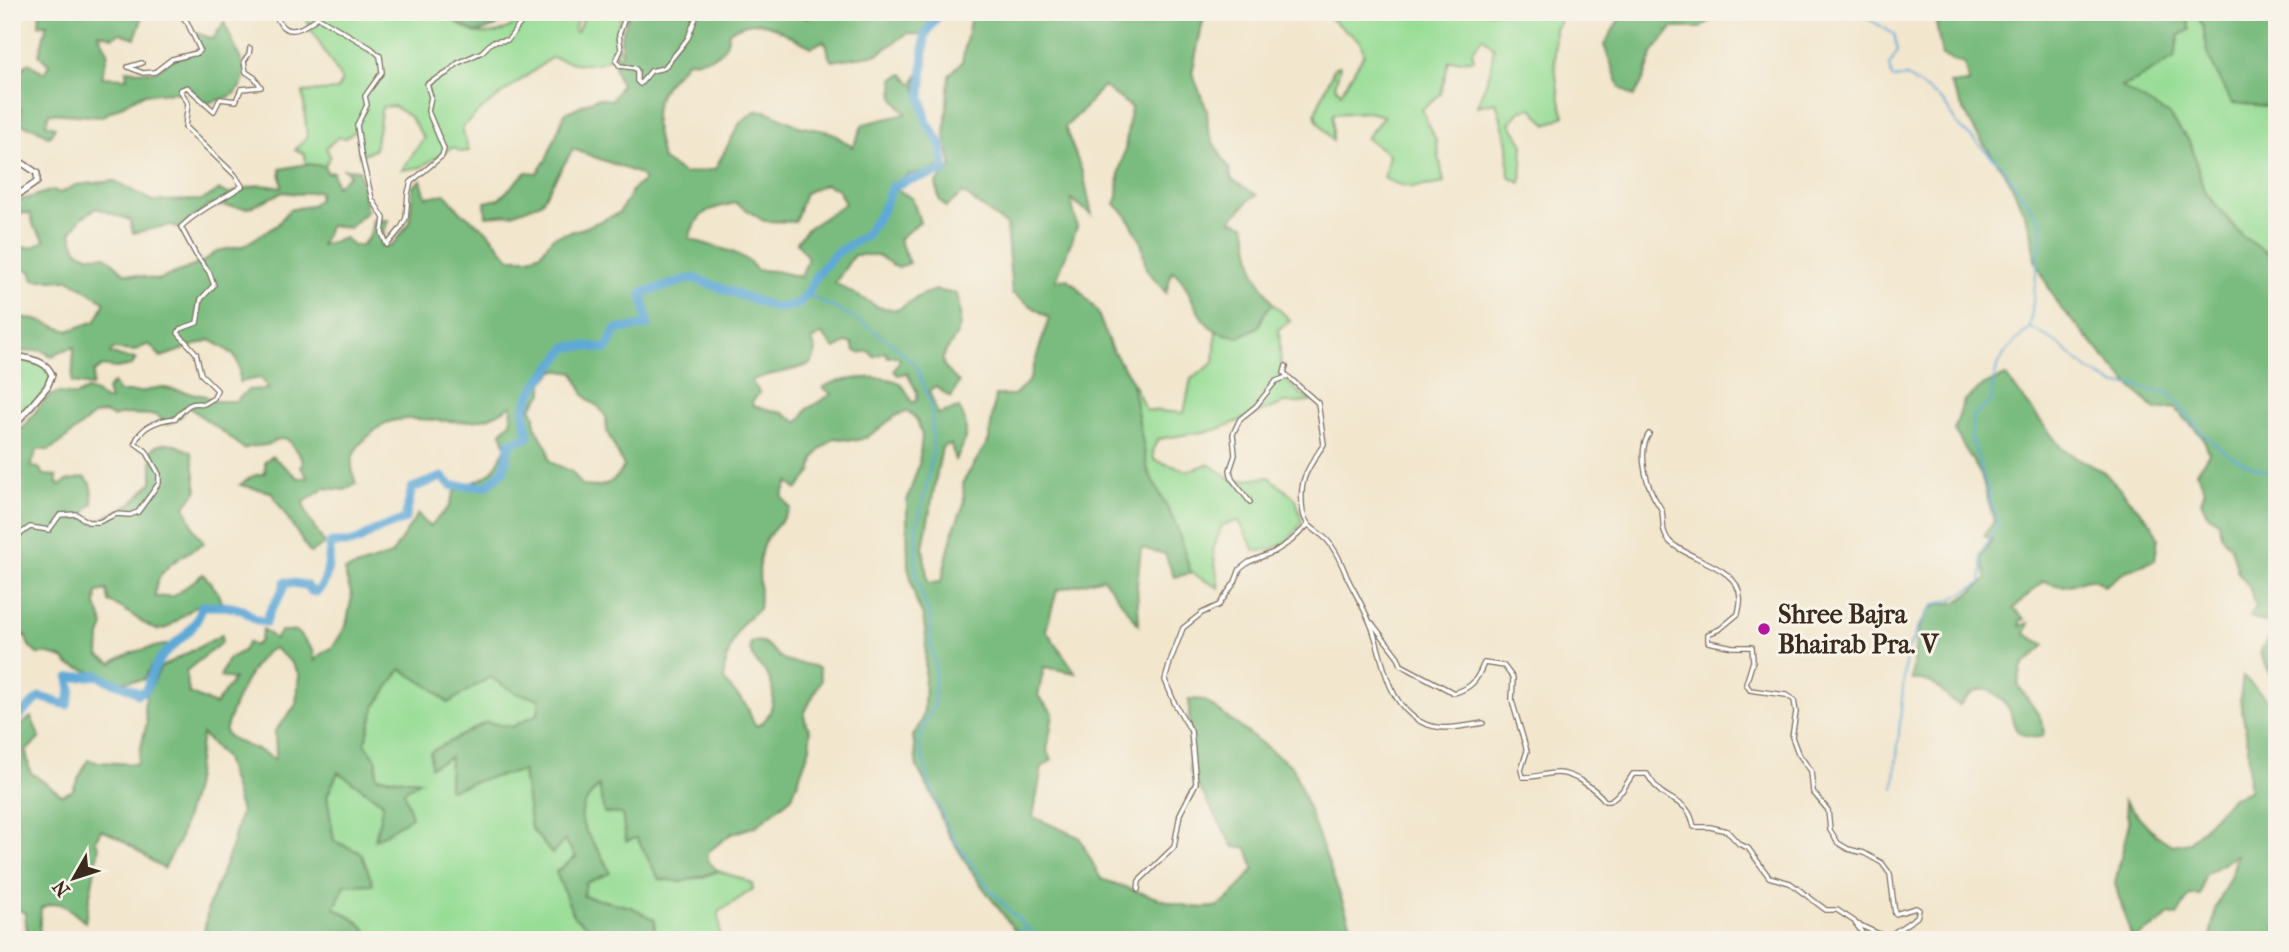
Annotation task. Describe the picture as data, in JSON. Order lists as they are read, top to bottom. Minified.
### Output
{"places":["Shree Bajra Bhairab Pra. V"],"north":"bottom left"}
